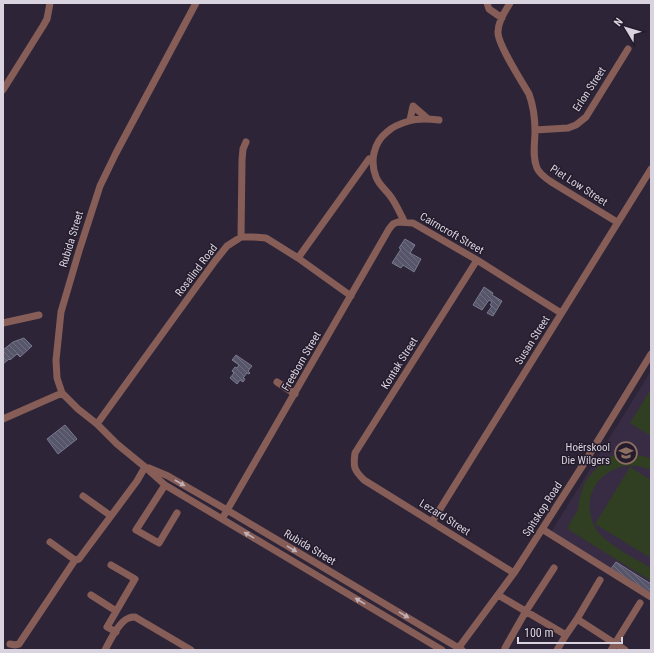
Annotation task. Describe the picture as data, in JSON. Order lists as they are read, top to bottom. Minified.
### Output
{"streets":{"street":["Erlon Street","Piet Low Street","Cairncroft Street","Rubida Street","Rosalind Road","Susan Street","Freeborn Street","Kontak Street","Spitskop Road","Lezard Street"]},"crossings":[["Erlon Street","Piet Low Street"],["Piet Low Street","Susan Street"],["Cairncroft Street","Susan Street"],["Cairncroft Street","Freeborn Street"],["Cairncroft Street","Kontak Street"],["Rubida Street","Rosalind Road"],["Rubida Street","Freeborn Street"],["Rubida Street","Spitskop Road"],["Susan Street","Lezard Street"],["Kontak Street","Lezard Street"],["Spitskop Road","Lezard Street"]],"places":{"school or university":["Hoërskool Die Wilgers"]},"scale_bar":"100 m","north":"top left"}
